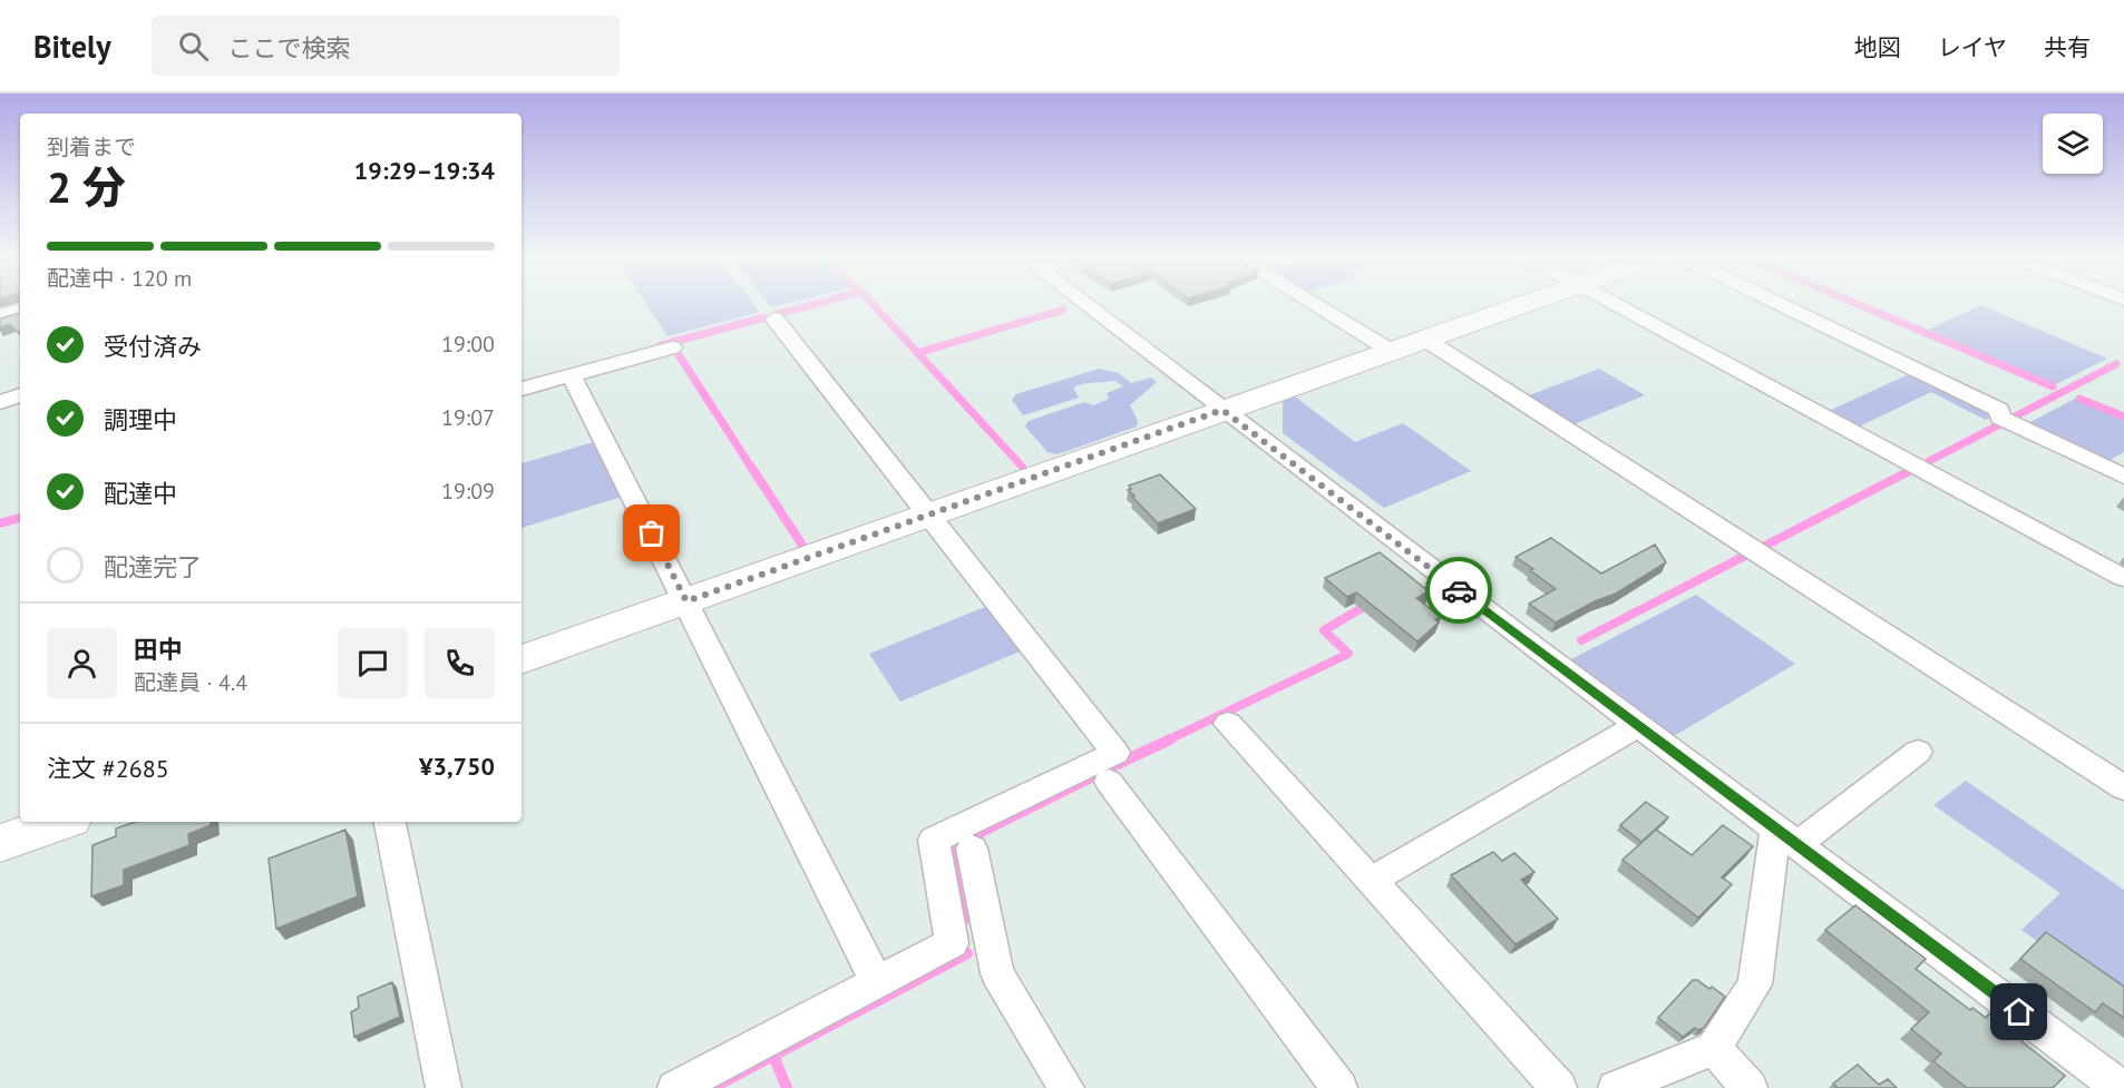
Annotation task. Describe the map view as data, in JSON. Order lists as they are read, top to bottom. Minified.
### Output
{"page":{"header":"Bitely","search":"ここで検索","nav":["地図","レイヤ","共有"],"heading":["2 分","到着まで","19:29–19:34"],"panel":["田中","配達員 · 4.4","注文 #2685","¥3,750"],"bar":"配達中 · 120 m","list":[["受付済み","19:00"],["調理中","19:07"],["配達中","19:09"],"配達完了"]}}
